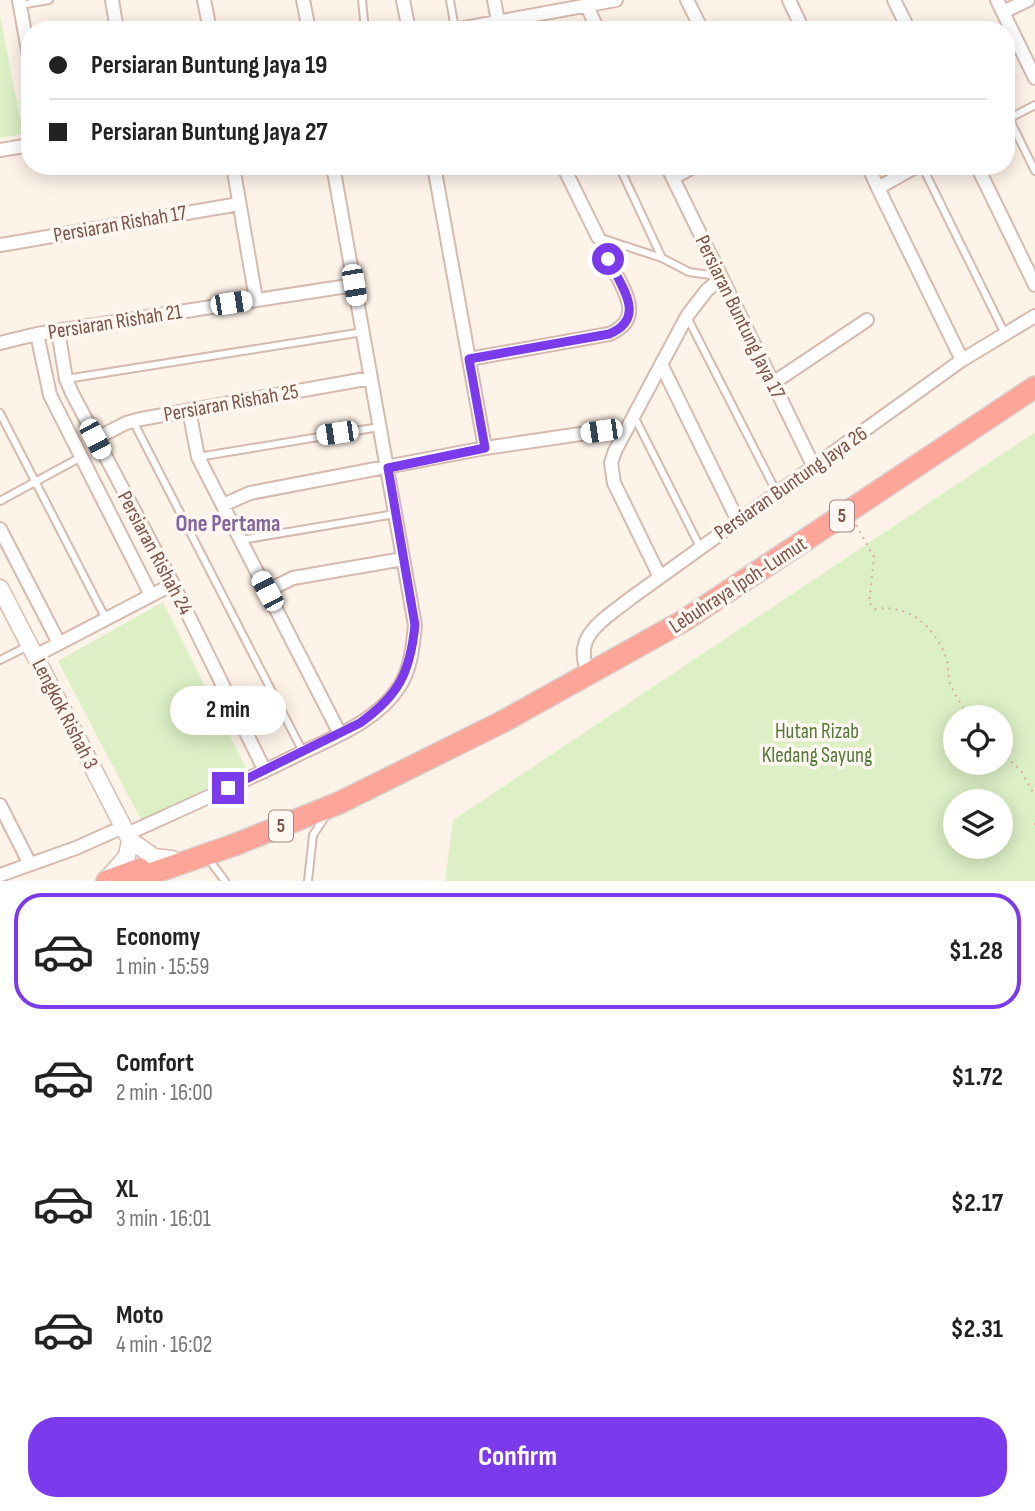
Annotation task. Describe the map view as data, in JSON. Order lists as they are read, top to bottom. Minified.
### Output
{"streets":{"highway":["5","Lebuhraya Ipoh-Lumut"],"street":["Persiaran Rishah 17","Persiaran Buntung Jaya 17","Persiaran Rishah 21","Persiaran Rishah 25","Persiaran Buntung Jaya 26","Persiaran Rishah 24","Lengkok Rishah 3"]},"crossings":[["Persiaran Buntung Jaya 17","Persiaran Buntung Jaya 26"],["Persiaran Rishah 21","Persiaran Rishah 24"],["Persiaran Rishah 25","Persiaran Rishah 24"],["Persiaran Buntung Jaya 26","Lebuhraya Ipoh-Lumut"]],"districts":["One Pertama"],"parks":["Hutan Rizab Kledang Sayung"],"page":{"banner":["Persiaran Buntung Jaya 19","Persiaran Buntung Jaya 27"],"bubble":"2 min","list":[{"name":"Economy","note":"1 min · 15:59","value":"$1.28"},{"name":"Comfort","note":"2 min · 16:00","value":"$1.72"},{"name":"XL","note":"3 min · 16:01","value":"$2.17"},{"name":"Moto","note":"4 min · 16:02","value":"$2.31"}],"buttons":"Confirm"}}
